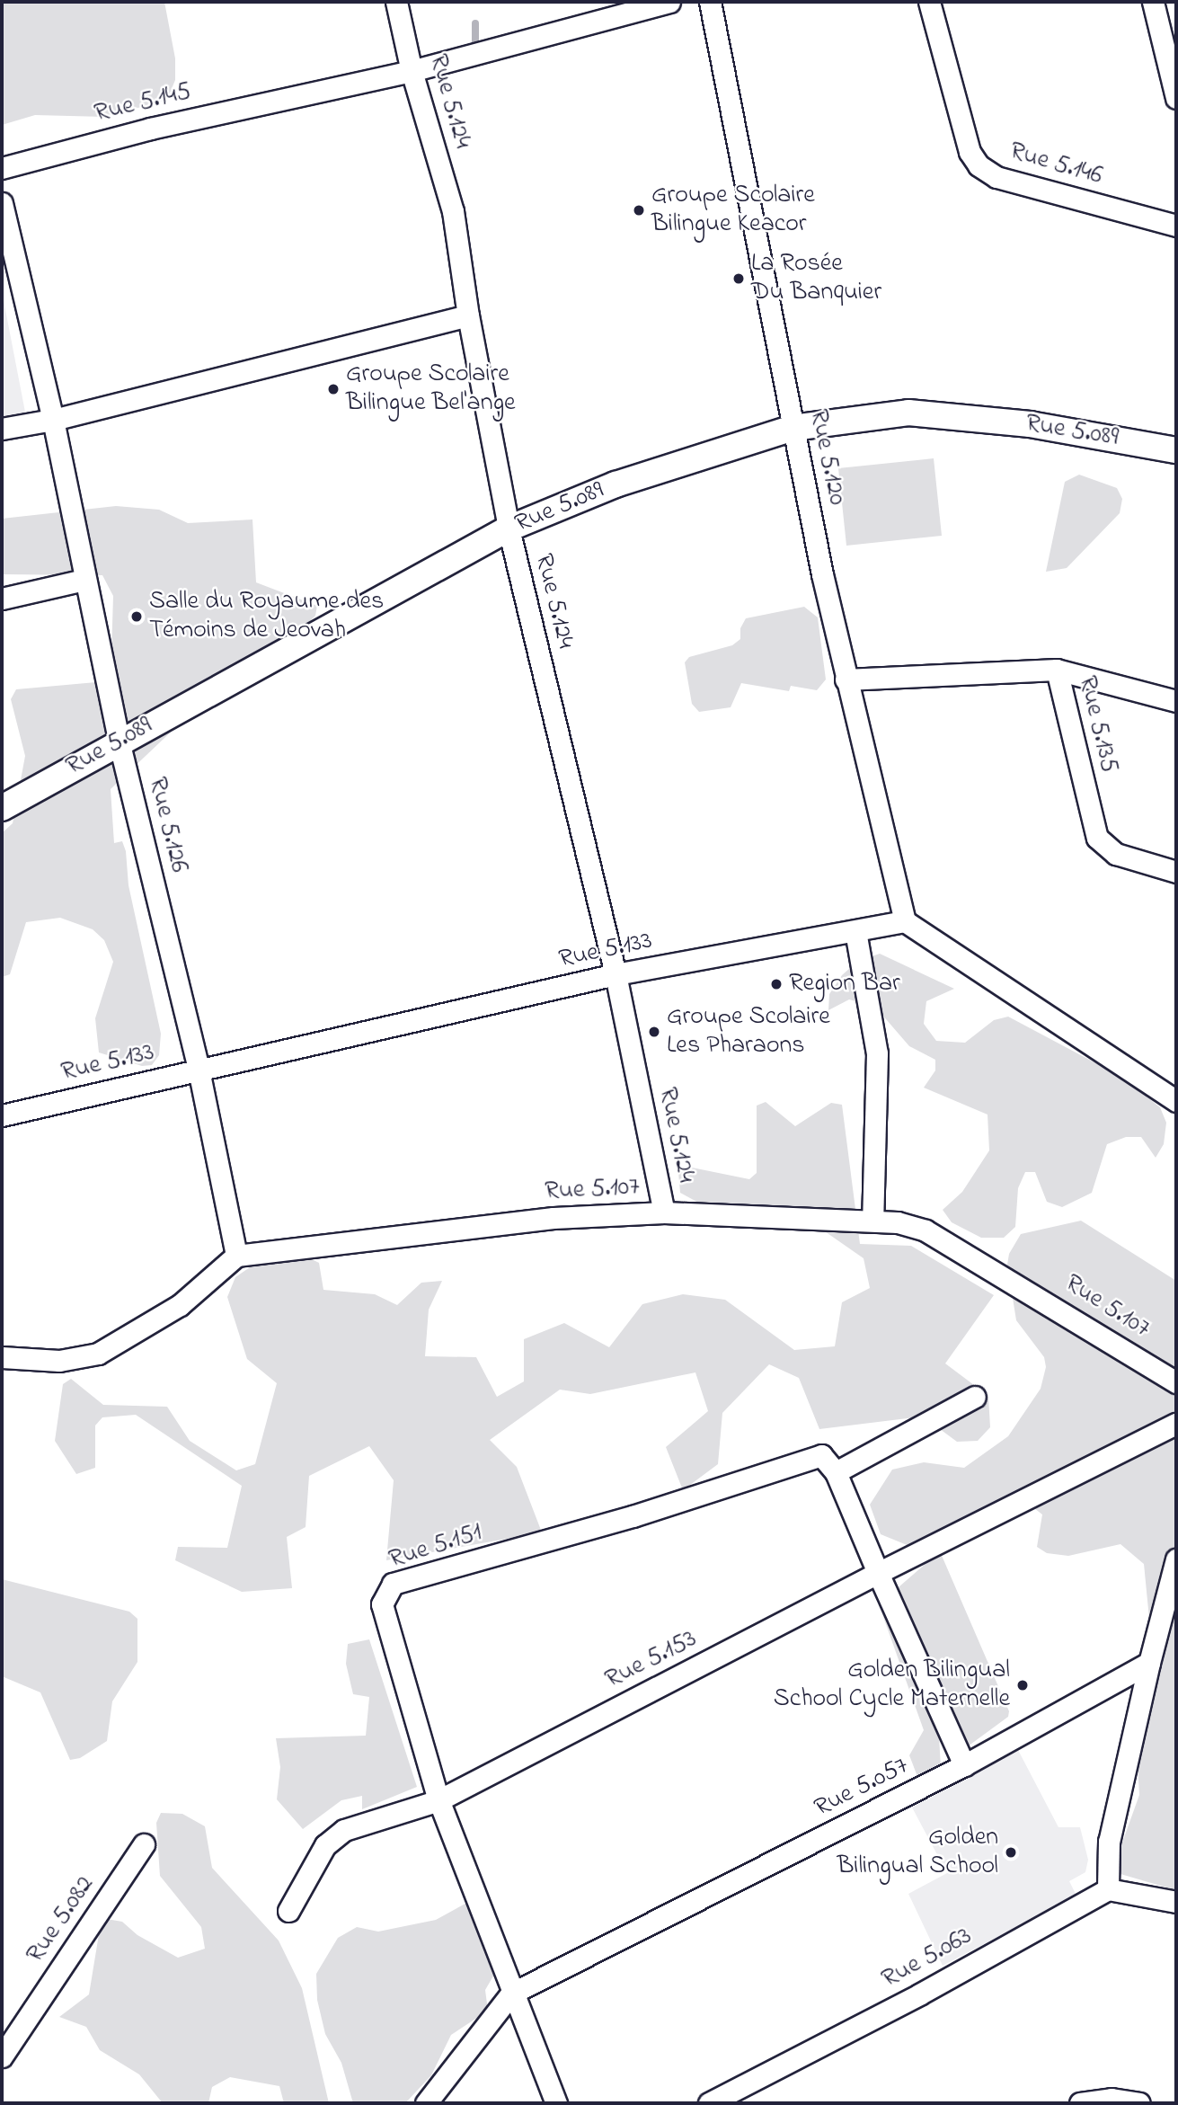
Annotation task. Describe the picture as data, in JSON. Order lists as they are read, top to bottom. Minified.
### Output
{"streets":{"street":["Rue 5.124","Rue 5.145","Rue 5.146","Rue 5.089","Rue 5.120","Rue 5.135","Rue 5.126","Rue 5.133","Rue 5.107","Rue 5.151","Rue 5.153","Rue 5.057","Rue 5.082","Rue 5.063"]},"crossings":[["Rue 5.124","Rue 5.145"],["Rue 5.124","Rue 5.089"],["Rue 5.124","Rue 5.133"],["Rue 5.124","Rue 5.107"],["Rue 5.089","Rue 5.120"],["Rue 5.089","Rue 5.126"],["Rue 5.120","Rue 5.135"],["Rue 5.120","Rue 5.133"],["Rue 5.126","Rue 5.133"],["Rue 5.126","Rue 5.107"],["Rue 5.151","Rue 5.153"],["Rue 5.151","Rue 5.057"]],"places":["Groupe Scolaire Bilingue Keacor","La Rosée Du Banquier","Groupe Scolaire Bilingue Bel'ange","Salle du Royaume des Témoins de Jeovah","Region Bar","Groupe Scolaire Les Pharaons","Golden Bilingual School Cycle Maternelle","Golden Bilingual School"]}
